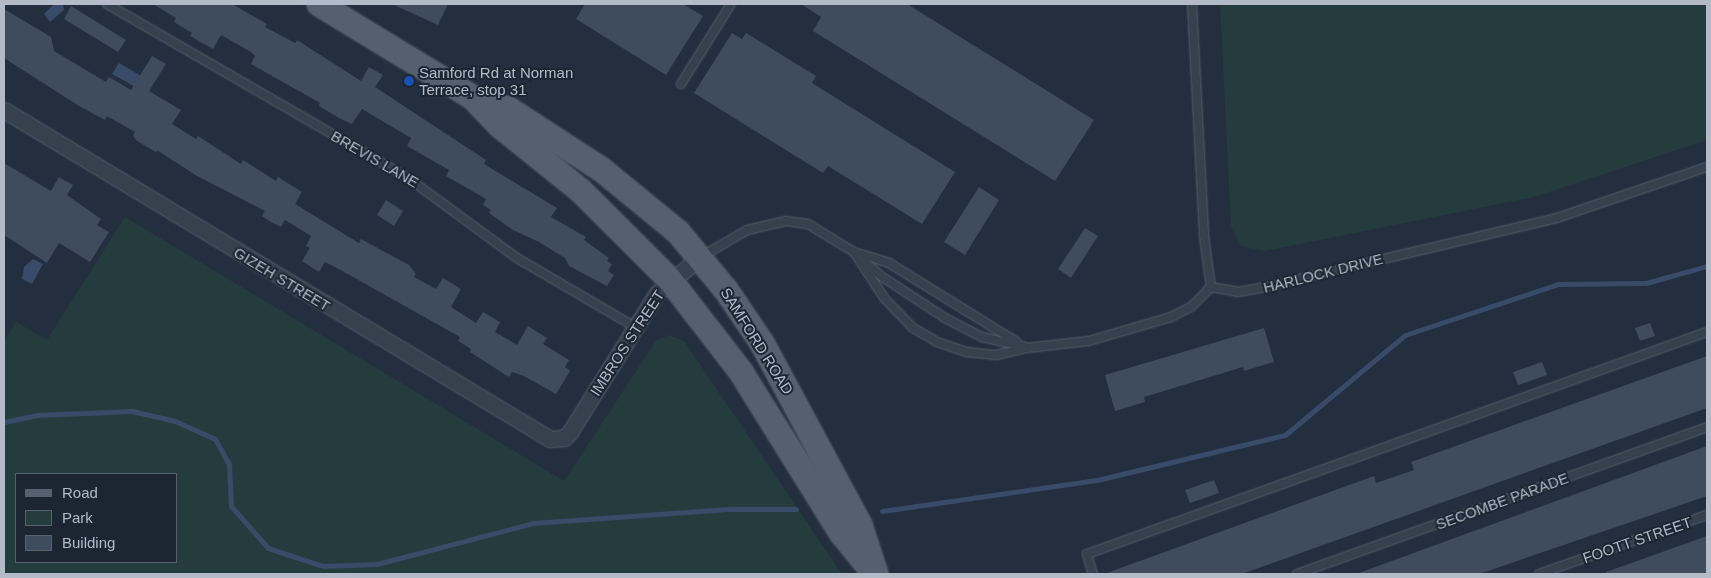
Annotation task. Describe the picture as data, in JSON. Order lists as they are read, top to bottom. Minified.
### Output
{"streets":{"main road":["SAMFORD ROAD"],"street":["GIZEH STREET","IMBROS STREET"],"lane":["BREVIS LANE","HARLOCK DRIVE","SECOMBE PARADE","FOOTT STREET"]},"crossings":[["BREVIS LANE","IMBROS STREET"],["GIZEH STREET","IMBROS STREET"],["SAMFORD ROAD","IMBROS STREET"]],"places":["Samford Rd at Norman Terrace, stop 31"],"legend":["Road","Park","Building"]}
